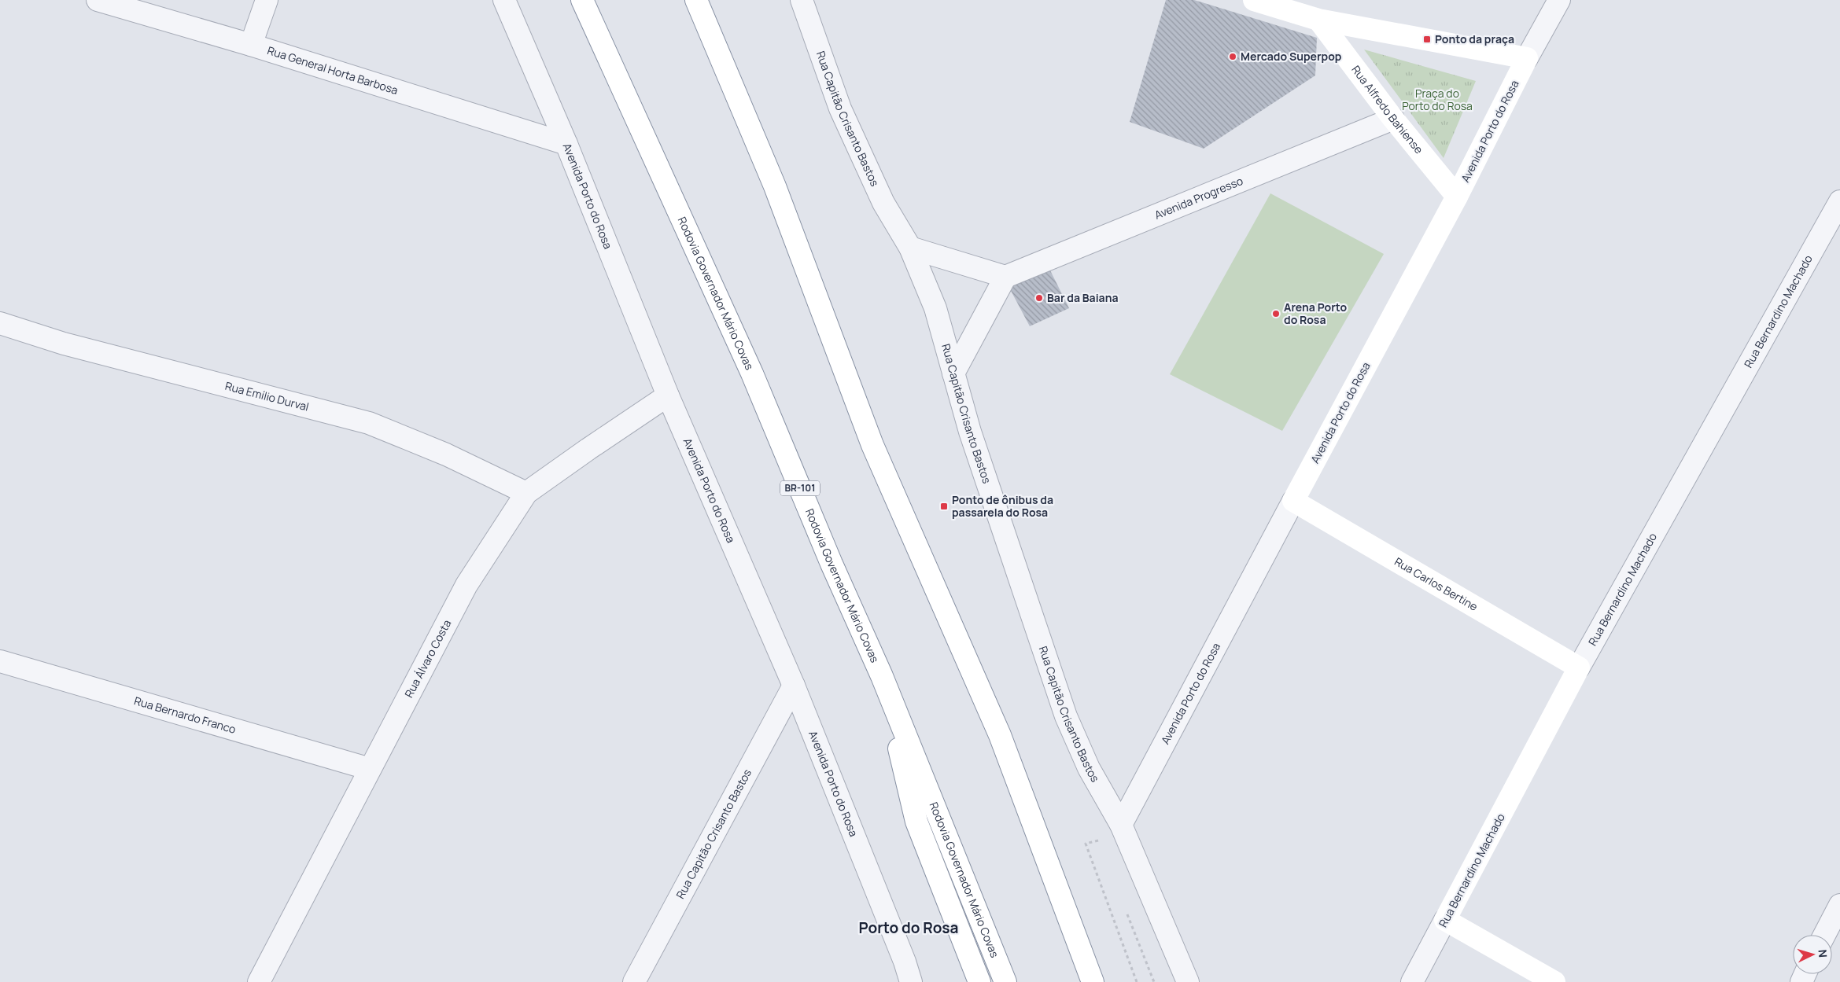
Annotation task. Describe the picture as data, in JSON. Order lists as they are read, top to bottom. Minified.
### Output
{"streets":{"main road":["Rua Alfredo Bahiense","Avenida Porto do Rosa","Rodovia Governador Mário Covas","Rua Bernardino Machado","BR-101","Rua Carlos Bertine"],"street":["Rua General Horta Barbosa","Rua Capitão Crisanto Bastos","Avenida Progresso","Rua Emílio Durval","Rua Álvaro Costa","Rua Bernardo Franco"]},"crossings":[["Rua General Horta Barbosa","Avenida Porto do Rosa"],["Rua Alfredo Bahiense","Avenida Porto do Rosa"],["Rua Alfredo Bahiense","Avenida Progresso"],["Rua Capitão Crisanto Bastos","Avenida Porto do Rosa"],["Avenida Porto do Rosa","Rua Carlos Bertine"],["Avenida Porto do Rosa","Rua Álvaro Costa"],["Rua Bernardino Machado","Rua Carlos Bertine"],["Rua Emílio Durval","Rua Álvaro Costa"],["Rua Álvaro Costa","Rua Bernardo Franco"]],"districts":["Porto do Rosa"],"parks":["Praça do Porto do Rosa"],"places":{"transit":["Ponto da praça","Ponto de ônibus da passarela do Rosa"],"other":["Mercado Superpop","Bar da Baiana","Arena Porto do Rosa"]},"north":"right"}
